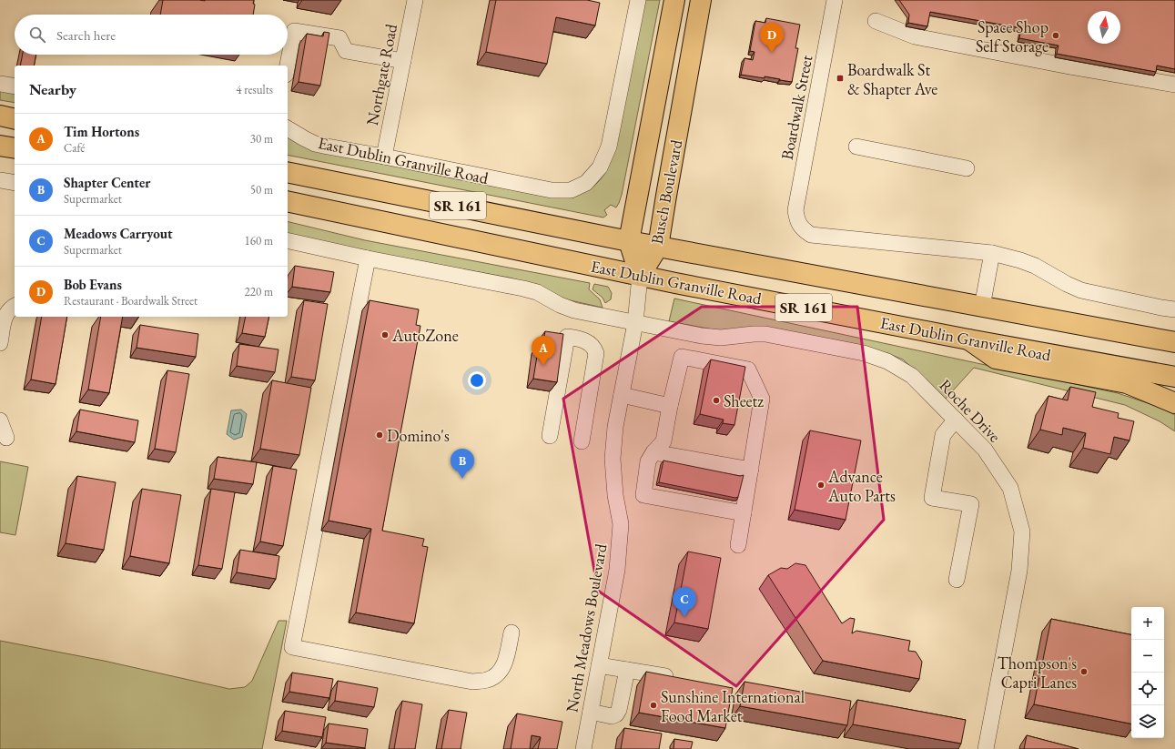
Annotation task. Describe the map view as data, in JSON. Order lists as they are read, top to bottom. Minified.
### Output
{"streets":{"main road":["East Dublin Granville Road","Busch Boulevard","SR 161"],"street":["Northgate Road","Boardwalk Street","Roche Drive","North Meadows Boulevard"]},"crossings":[["Northgate Road","East Dublin Granville Road"],["East Dublin Granville Road","Busch Boulevard"],["East Dublin Granville Road","North Meadows Boulevard"],["Busch Boulevard","North Meadows Boulevard"],["Roche Drive","North Meadows Boulevard"]],"places":{"other":["Space Shop Self Storage","AutoZone","Sheetz","Domino's","Advance Auto Parts","Thompson's Capri Lanes","Sunshine International Food Market"],"transit":["Boardwalk St & Shapter Ave"]},"north":"top","page":{"search":"Search here","pins":["D","A","B","C"],"heading":["Nearby","4 results"],"list":[{"mark":"A","name":"Tim Hortons","note":"Café","value":"30 m"},{"mark":"B","name":"Shapter Center","note":"Supermarket","value":"50 m"},{"mark":"C","name":"Meadows Carryout","note":"Supermarket","value":"160 m"},{"mark":"D","name":"Bob Evans","note":"Restaurant · Boardwalk Street","value":"220 m"}],"map_buttons":["+","−"]}}
